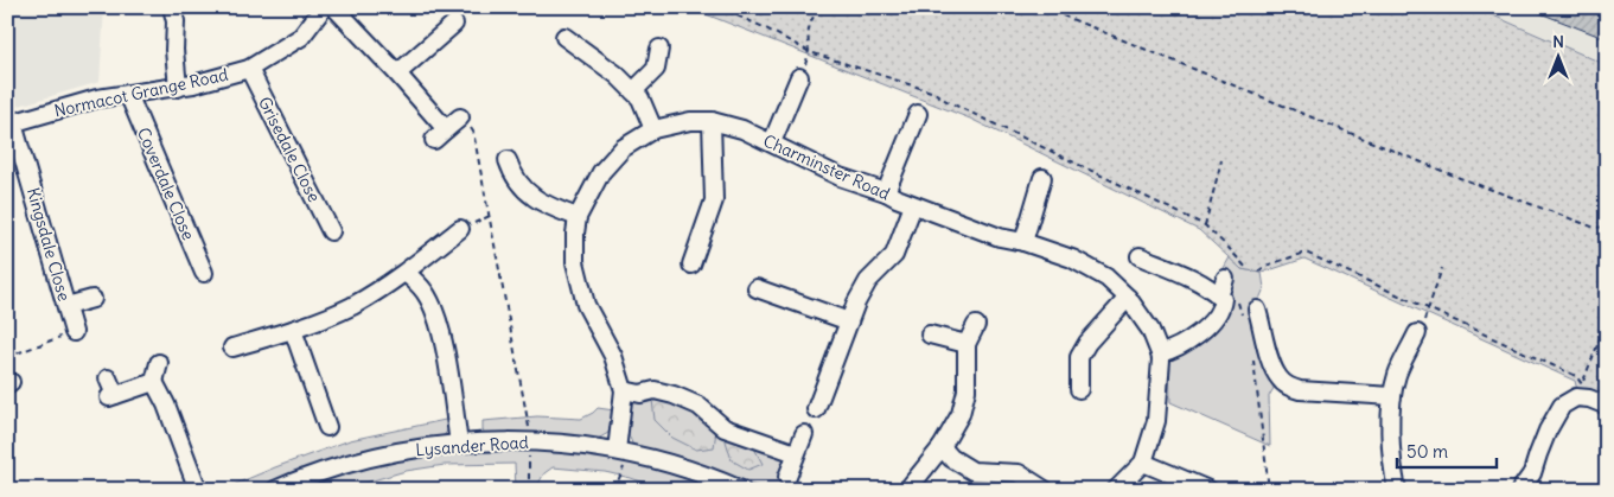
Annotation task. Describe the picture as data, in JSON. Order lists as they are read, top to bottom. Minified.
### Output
{"streets":{"street":["Normacot Grange Road","Grisedale Close","Charminster Road","Coverdale Close","Kingsdale Close","Lysander Road"]},"crossings":[["Normacot Grange Road","Grisedale Close"],["Normacot Grange Road","Coverdale Close"],["Normacot Grange Road","Kingsdale Close"],["Charminster Road","Lysander Road"]],"scale_bar":"50 m","north":"top"}
